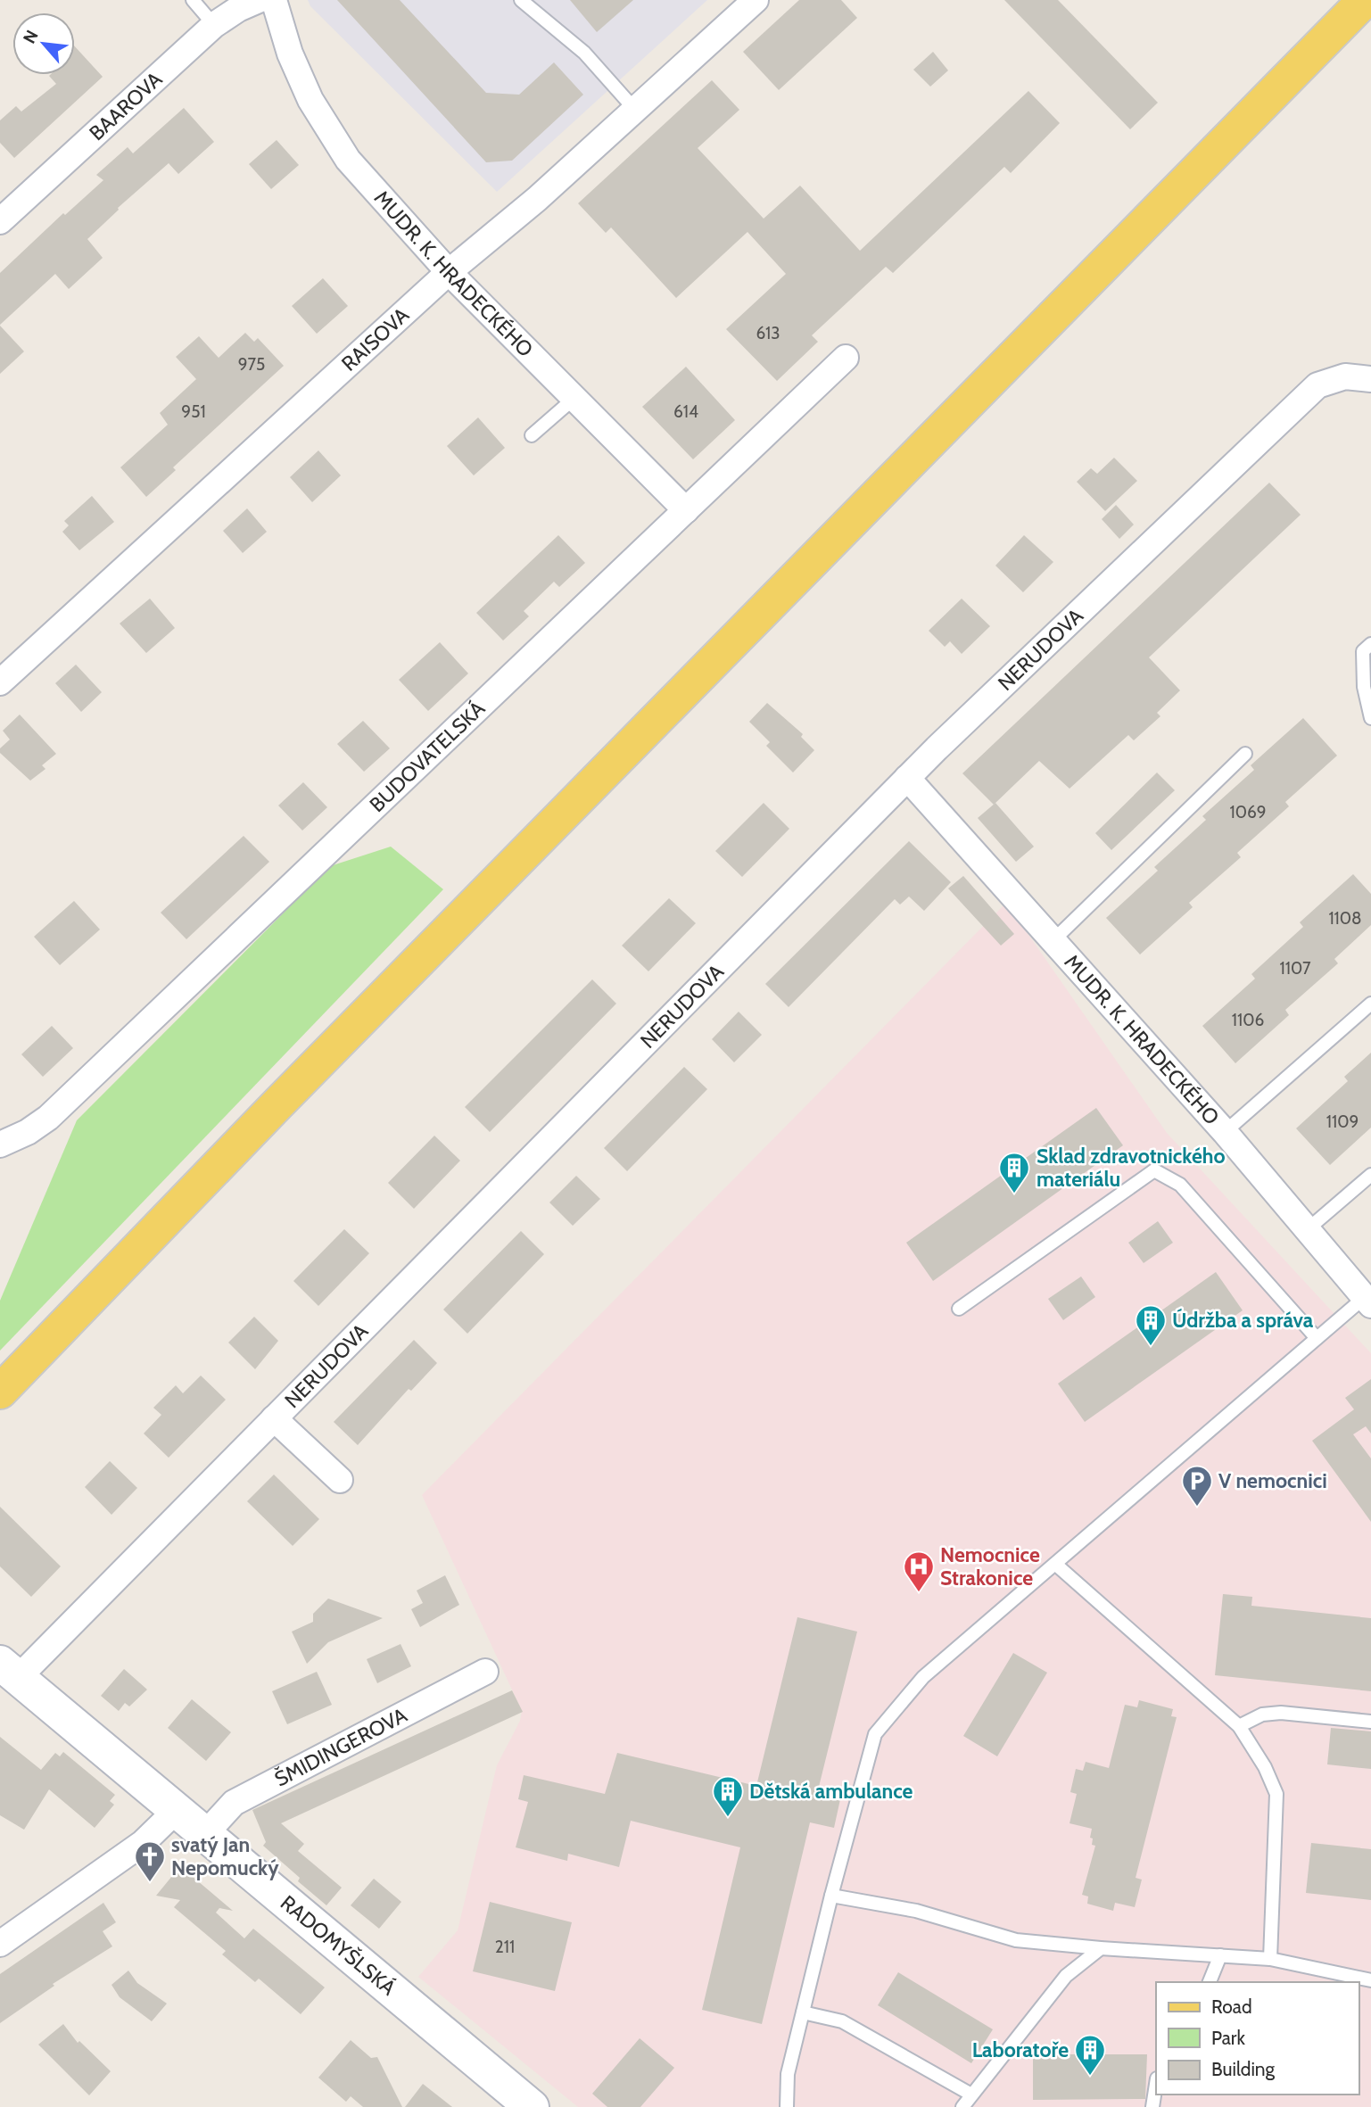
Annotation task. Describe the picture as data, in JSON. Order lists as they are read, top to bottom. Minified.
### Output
{"streets":{"street":["BAAROVA","MUDR. K. HRADECKÉHO","RAISOVA","NERUDOVA","BUDOVATELSKÁ","ŠMIDINGEROVA","RADOMYŠLSKÁ"]},"crossings":[["MUDR. K. HRADECKÉHO","RAISOVA"],["MUDR. K. HRADECKÉHO","NERUDOVA"],["MUDR. K. HRADECKÉHO","BUDOVATELSKÁ"],["NERUDOVA","RADOMYŠLSKÁ"],["ŠMIDINGEROVA","RADOMYŠLSKÁ"]],"places":{"building":["Sklad zdravotnického materiálu","Údržba a správa","Dětská ambulance","Laboratoře"],"parking":["V nemocnici"],"hospital":["Nemocnice Strakonice"],"church":["svatý Jan Nepomucký"]},"house_numbers":["613","975","951","614","1069","1108","1107","1106","1109","211"],"legend":["Road","Park","Building"],"north":"top left"}
